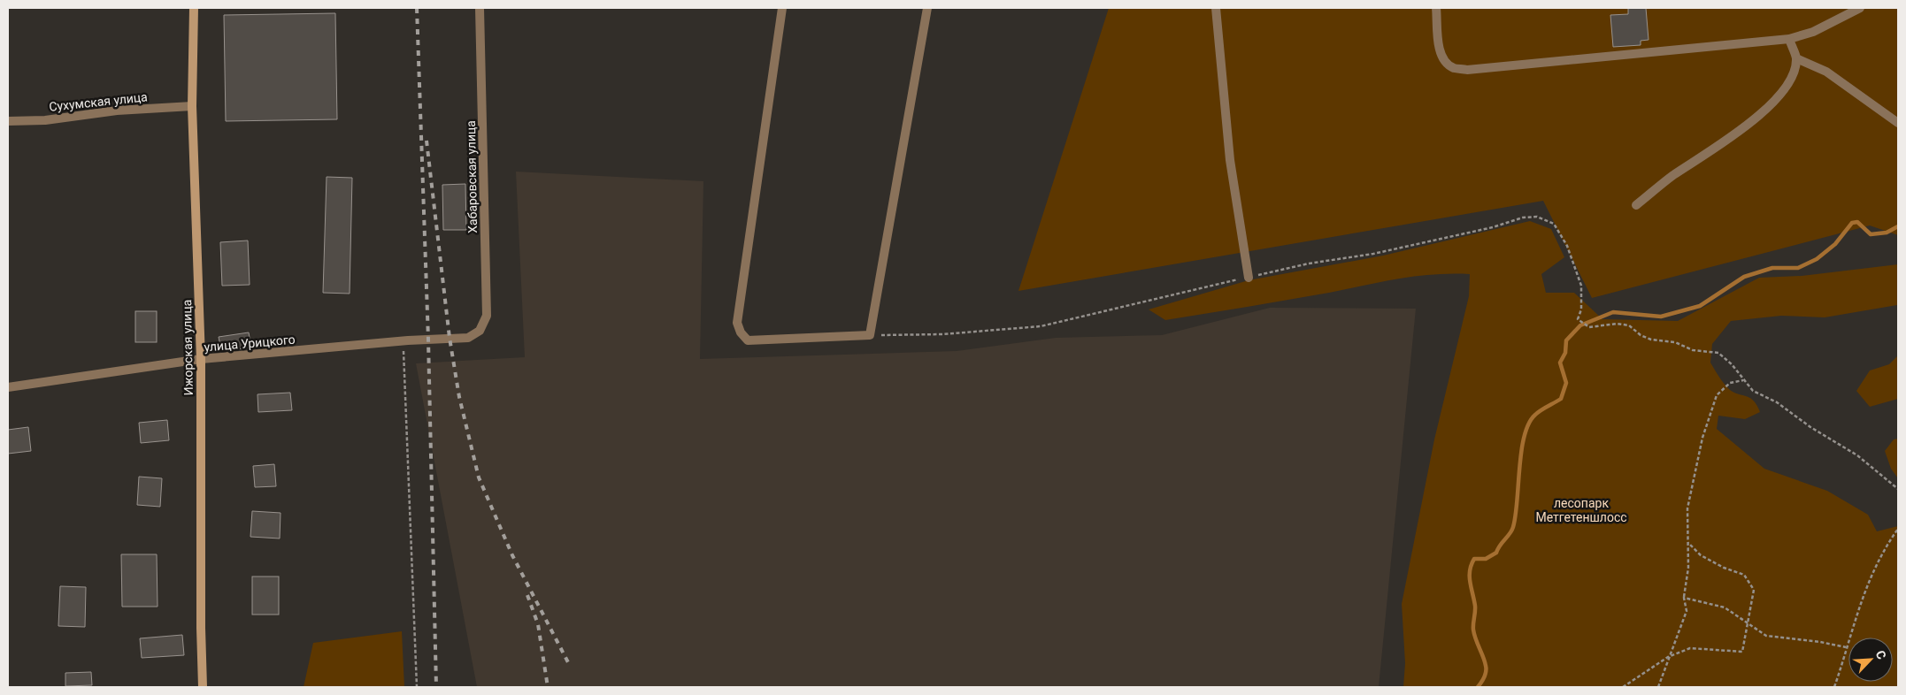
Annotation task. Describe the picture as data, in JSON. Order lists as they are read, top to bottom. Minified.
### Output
{"streets":{"street":["Сухумская улица","Хабаровская улица","улица Урицкого","Ижорская улица"]},"crossings":[["Сухумская улица","Ижорская улица"],["Хабаровская улица","улица Урицкого"],["улица Урицкого","Ижорская улица"]],"parks":["лесопарк Метгетеншлосс"],"north":"top right"}
